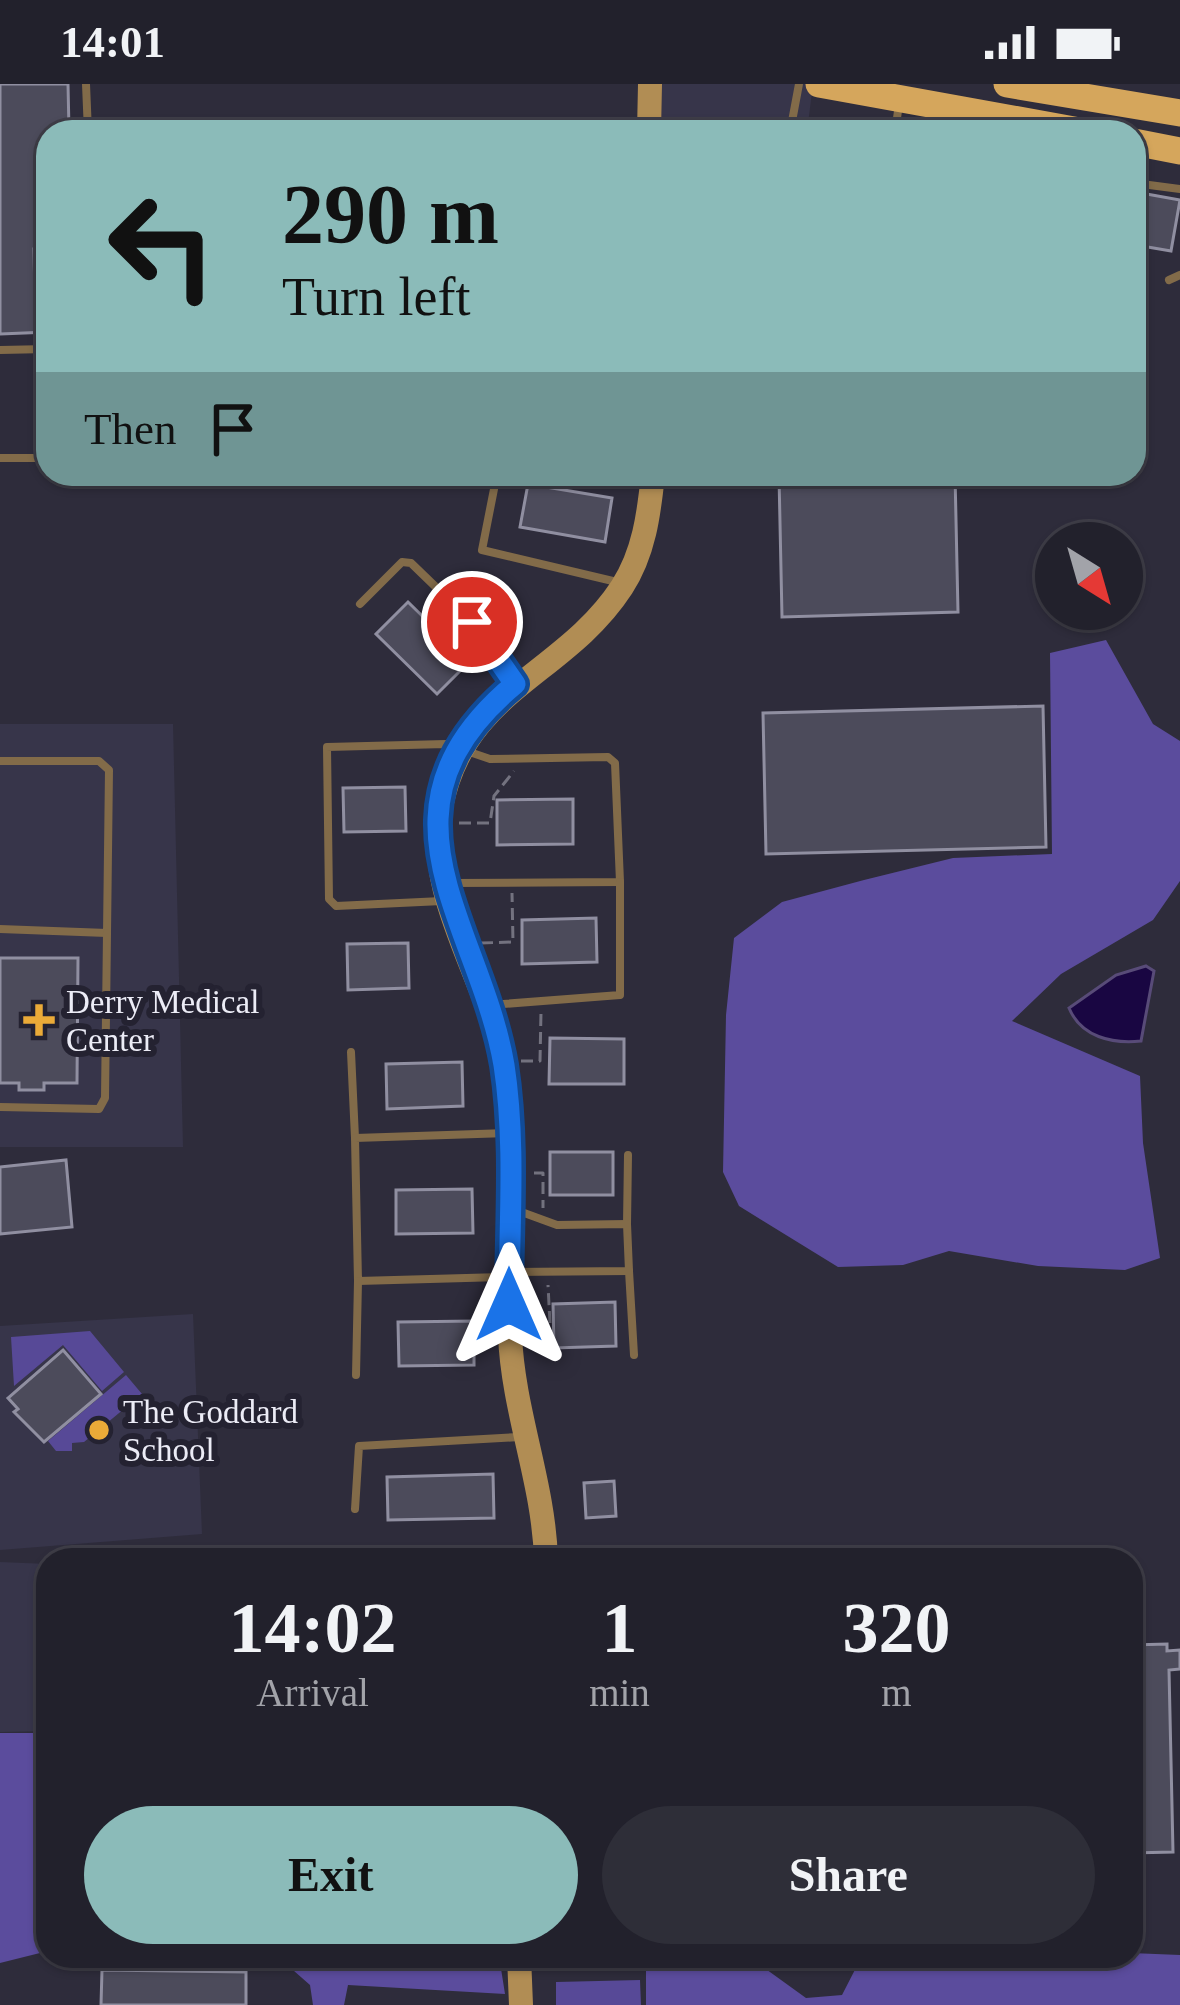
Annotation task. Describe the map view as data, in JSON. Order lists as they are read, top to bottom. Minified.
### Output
{"places":{"health":["Derry Medical Center"],"other":["The Goddard School"]},"north":"bottom right","page":{"status":"14:01","turn":["290 m","Turn left"],"then":"Then","eta":["14:02","Arrival","1","min","320","m"],"buttons":["Exit","Share"]}}
